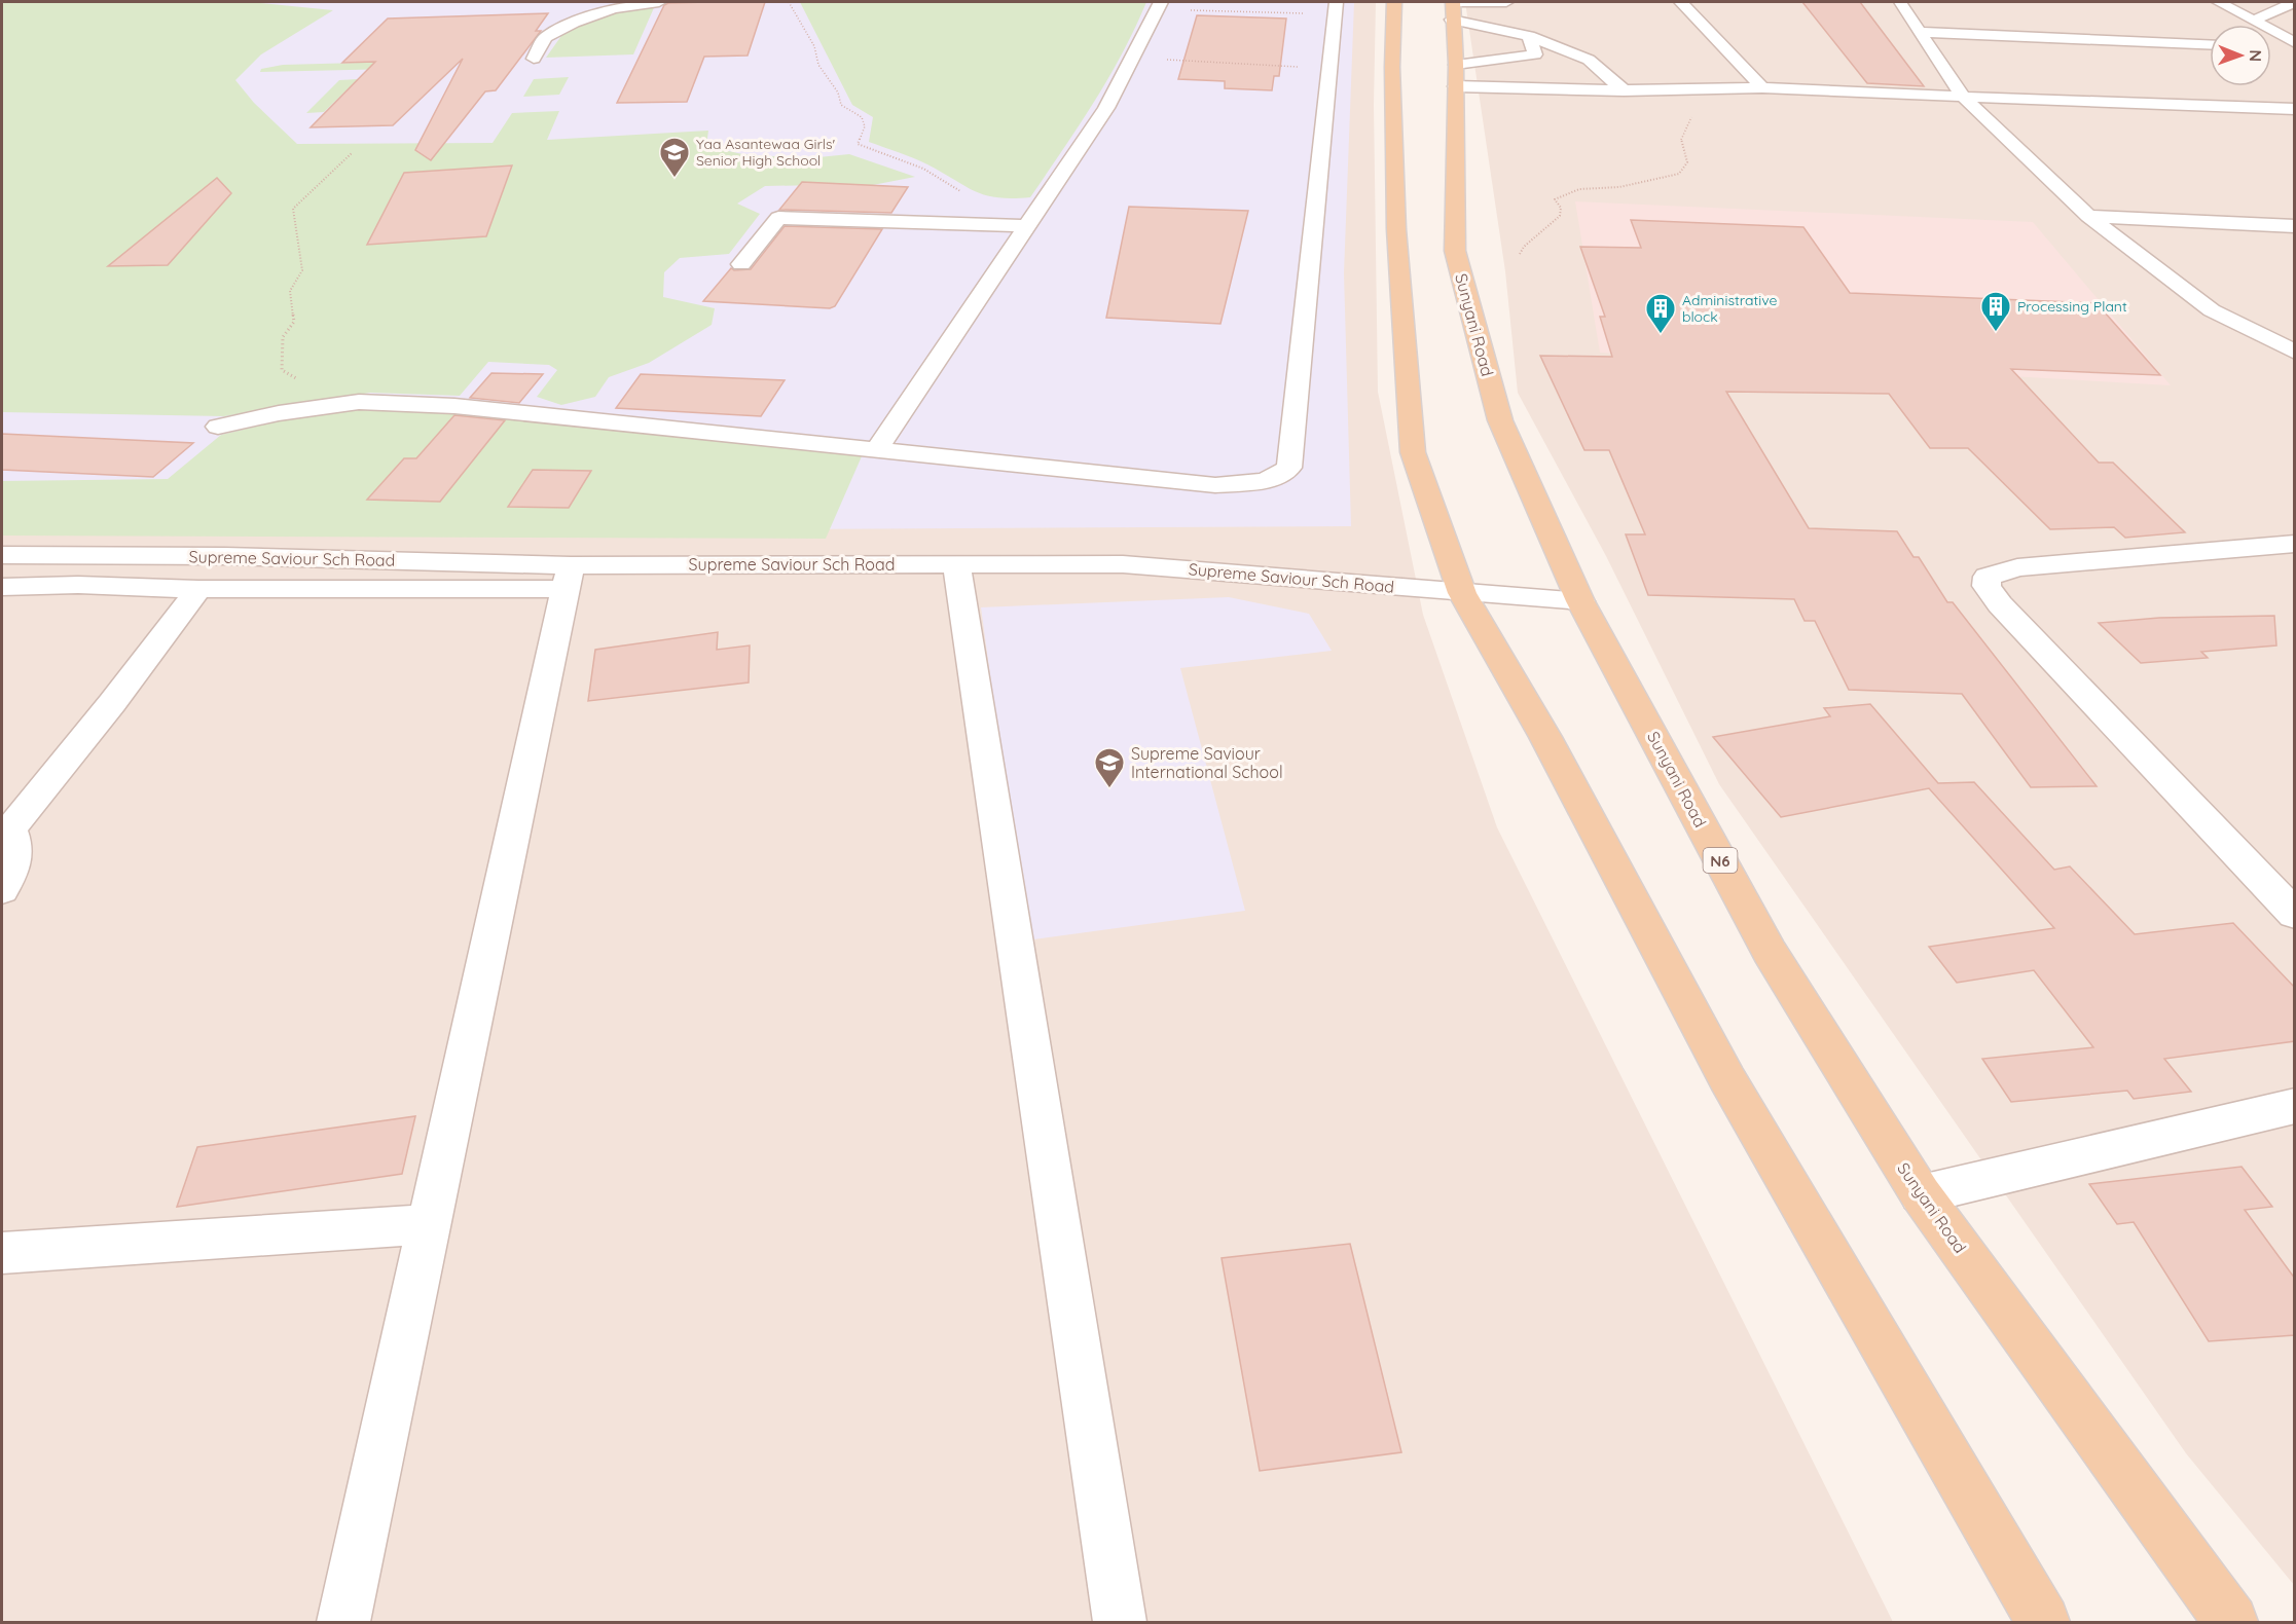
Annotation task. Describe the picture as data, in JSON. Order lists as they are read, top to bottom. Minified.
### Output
{"streets":{"main road":["Sunyani Road","N6"],"street":["Supreme Saviour Sch Road"]},"crossings":[["Sunyani Road","Supreme Saviour Sch Road"]],"places":{"school or university":["Yaa Asantewaa Girls' Senior High School","Supreme Saviour International School"],"building":["Processing Plant","Administrative block"]},"north":"right"}
